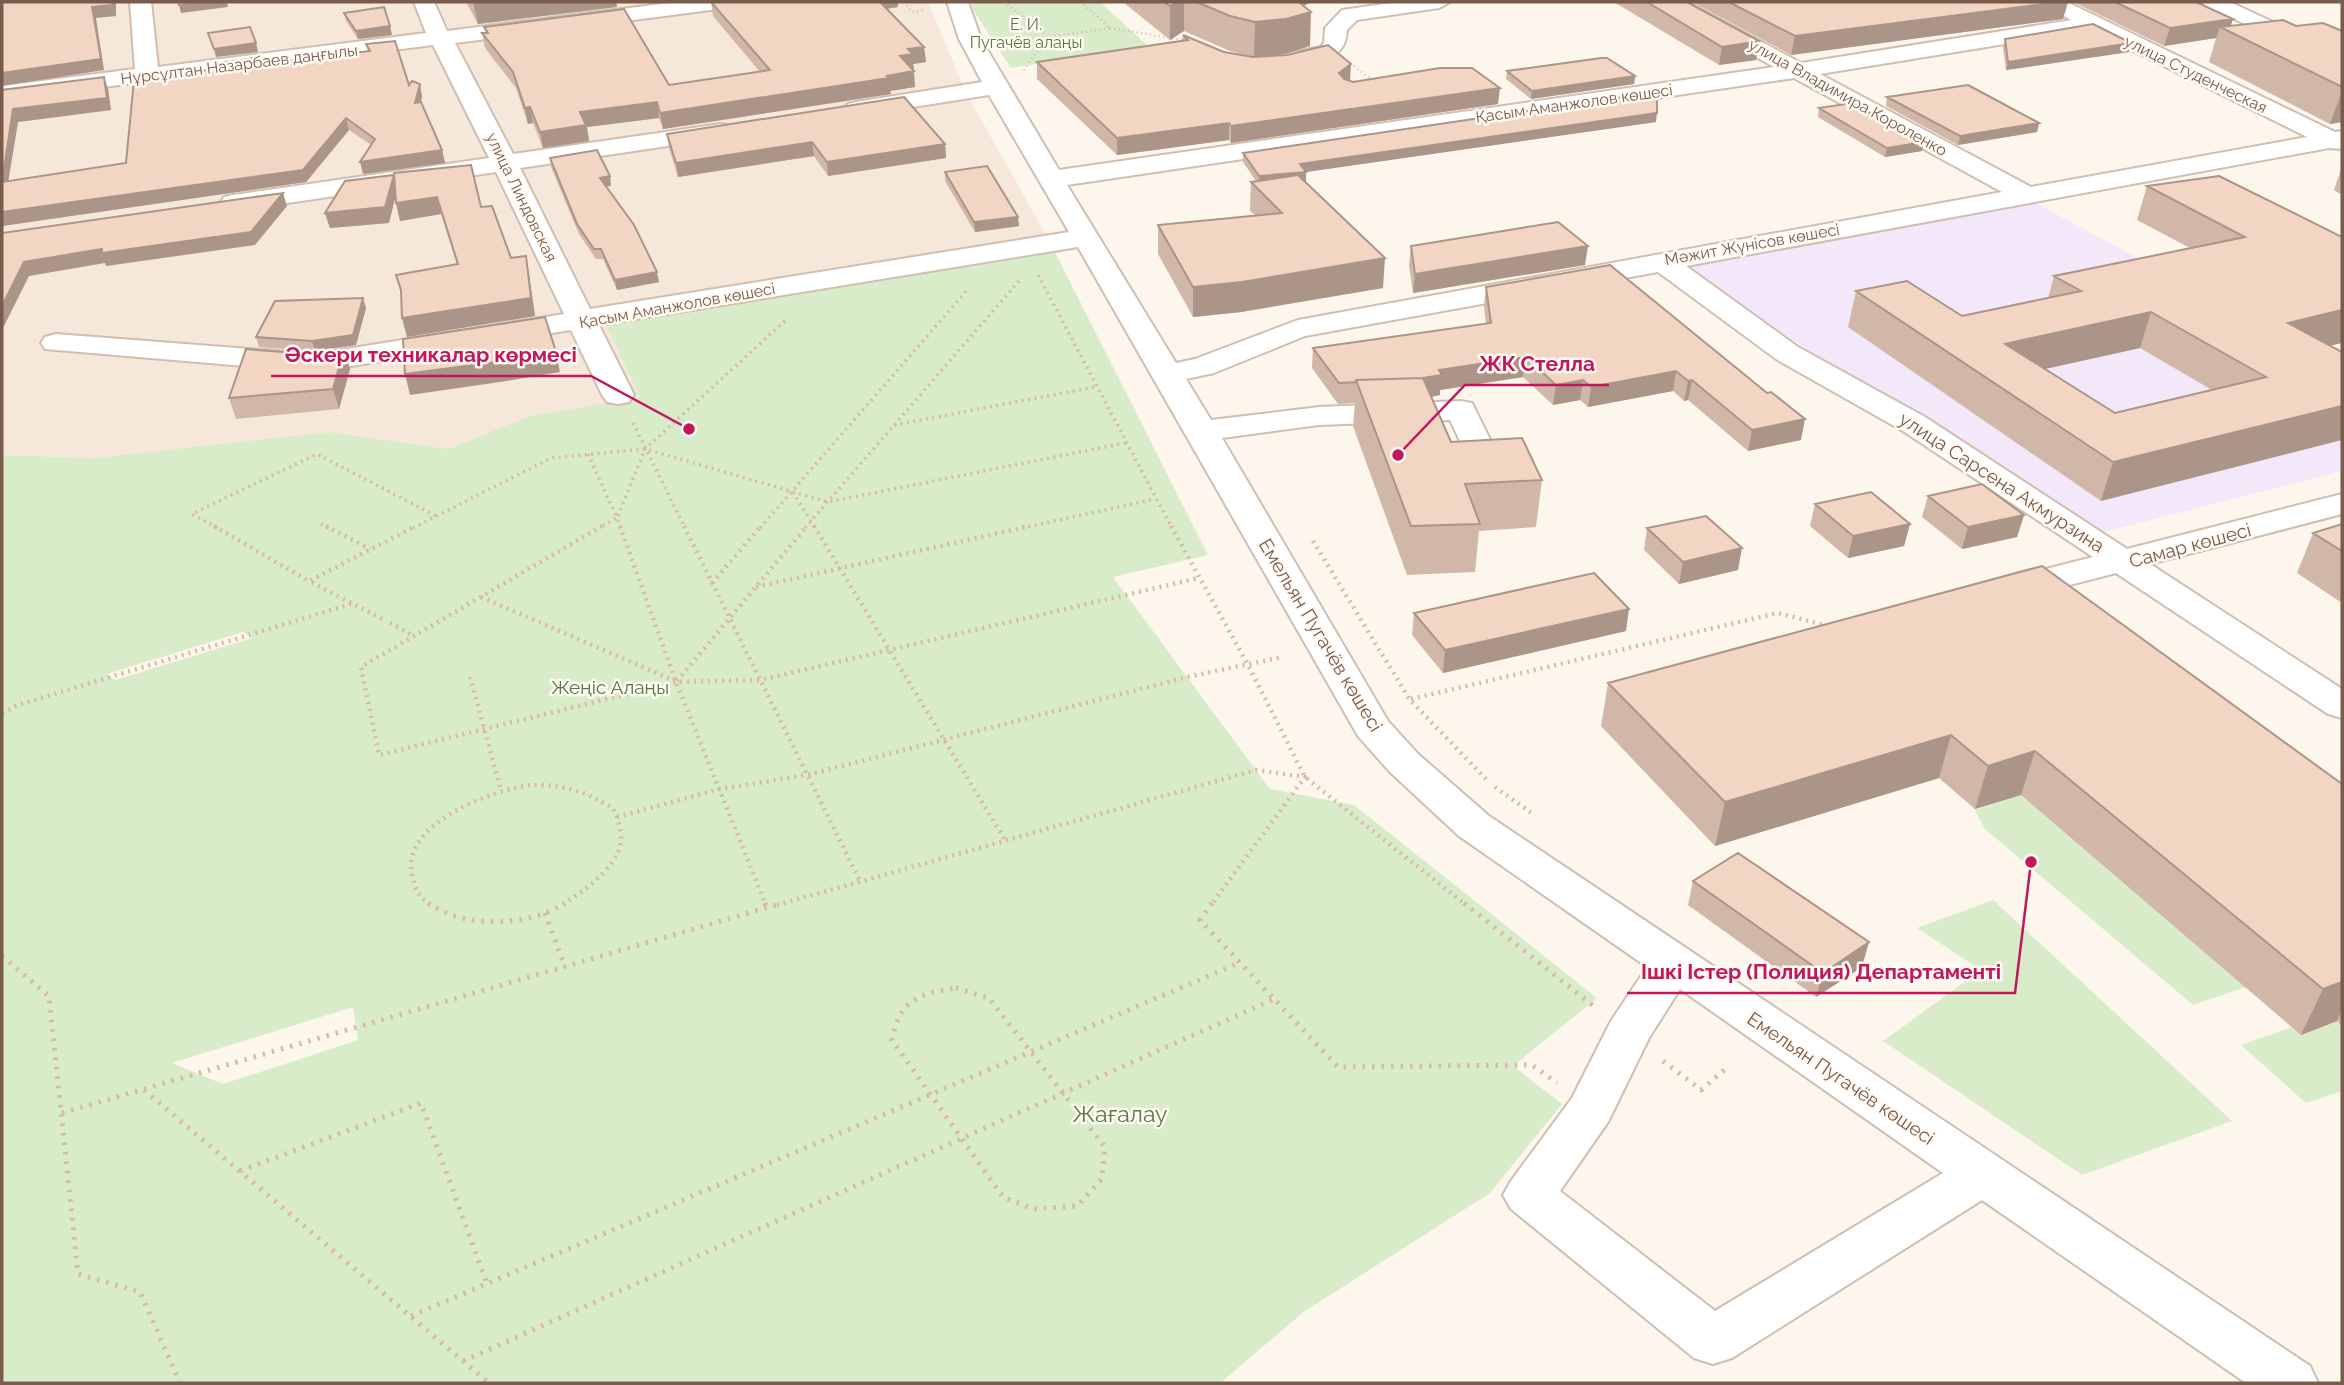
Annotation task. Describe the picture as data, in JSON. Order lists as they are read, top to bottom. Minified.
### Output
{"streets":{"street":["Нұрсұлтан Назарбаев даңғылы","улица Студенческая","улица Владимира Короленко","Қасым Аманжолов көшесі","улица Линдовская","Мәжит Жүнісов көшесі","улица Сарсена Акмурзина","Самар көшесі","Емельян Пугачёв көшесі"]},"crossings":[["Нұрсұлтан Назарбаев даңғылы","улица Линдовская"],["улица Студенческая","Қасым Аманжолов көшесі"],["улица Студенческая","Мәжит Жүнісов көшесі"],["улица Владимира Короленко","Қасым Аманжолов көшесі"],["улица Владимира Короленко","Мәжит Жүнісов көшесі"],["Қасым Аманжолов көшесі","улица Линдовская"],["Қасым Аманжолов көшесі","Емельян Пугачёв көшесі"],["Мәжит Жүнісов көшесі","улица Сарсена Акмурзина"],["Мәжит Жүнісов көшесі","Емельян Пугачёв көшесі"],["улица Сарсена Акмурзина","Самар көшесі"]],"parks":["Е. И. Пугачёв алаңы","Жеңіс Алаңы","Жағалау"],"places":["Әскери техникалар көрмесі","ЖК Стелла","Ішкі Істер (Полиция) Департаменті"]}
